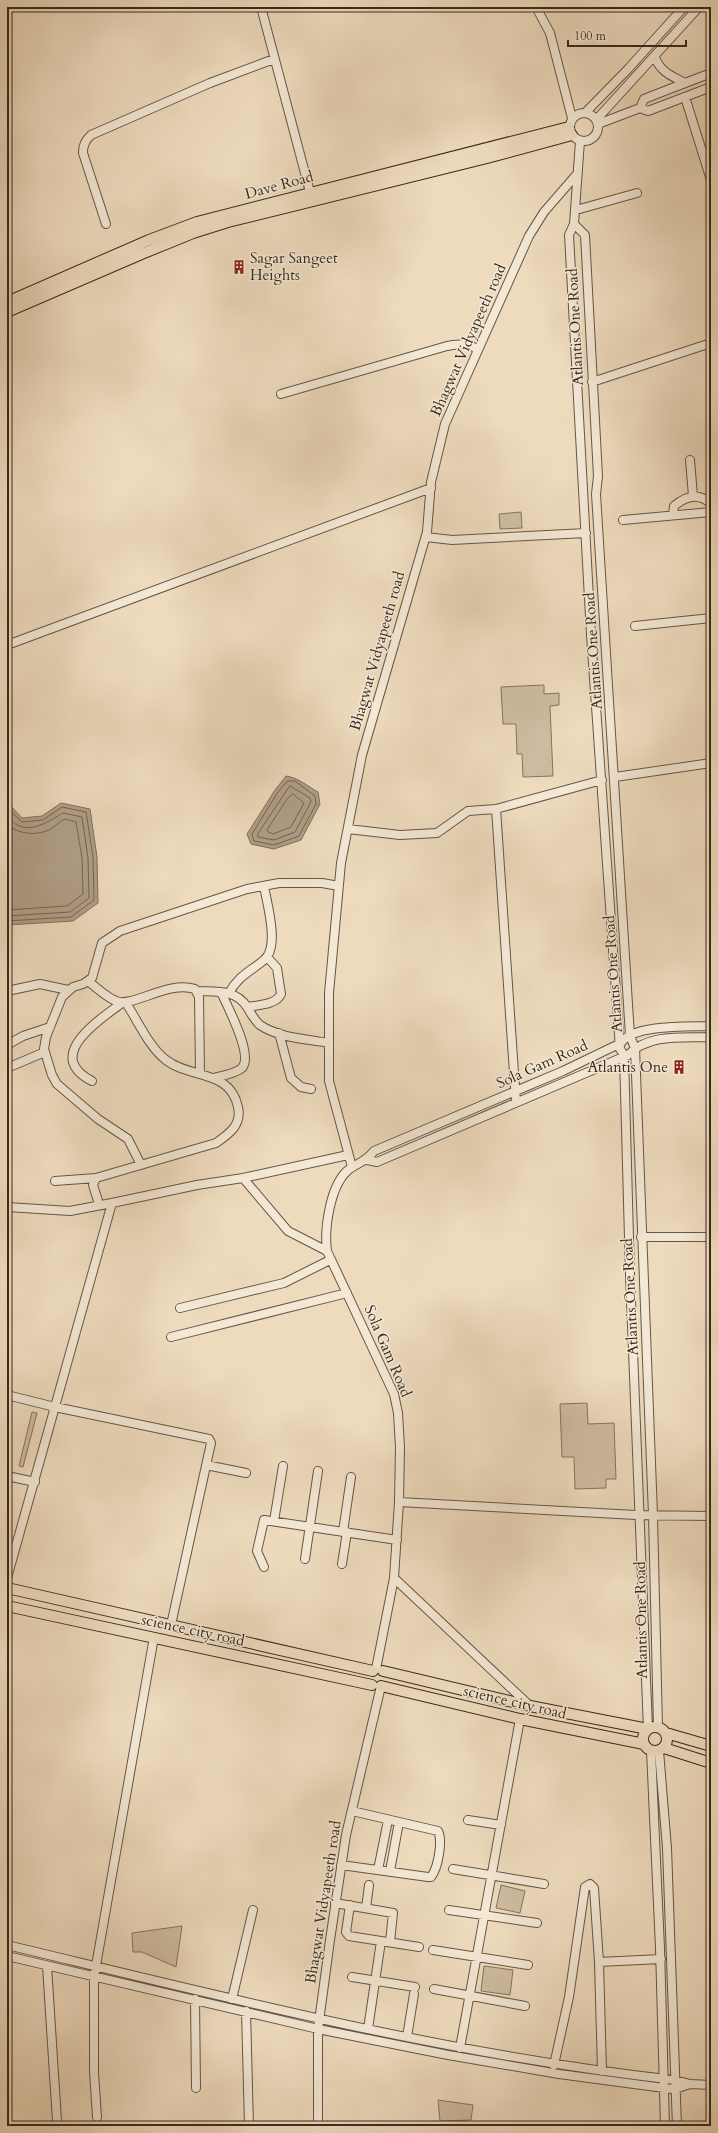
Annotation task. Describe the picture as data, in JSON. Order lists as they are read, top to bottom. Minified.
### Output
{"streets":{"main road":["Dave Road","science city road"],"street":["Atlantis One Road","Bhagwat Vidyapeeth road","Sola Gam Road"]},"crossings":[["Dave Road","Atlantis One Road"],["Atlantis One Road","Bhagwat Vidyapeeth road"],["Atlantis One Road","Sola Gam Road"],["Bhagwat Vidyapeeth road","Sola Gam Road"],["Bhagwat Vidyapeeth road","science city road"]],"places":{"building":["Sagar Sangeet Heights","Atlantis One"]},"scale_bar":"100 m"}
